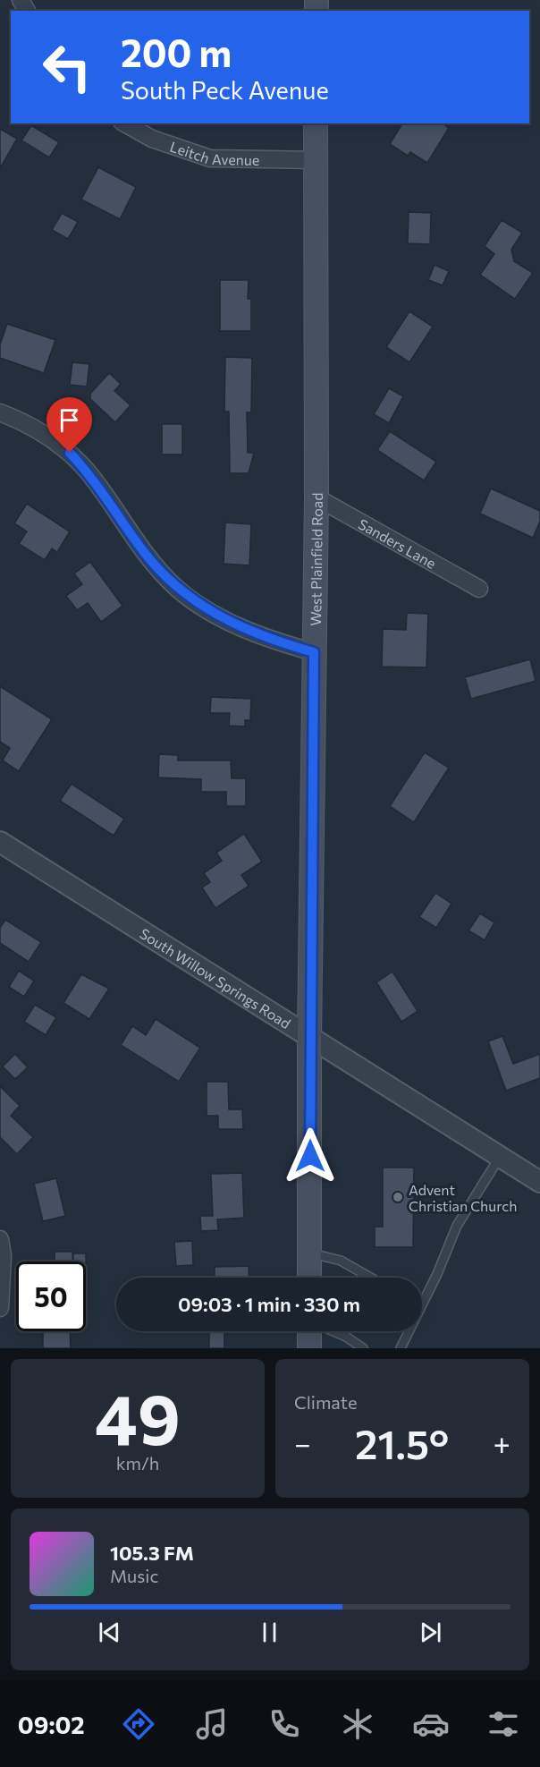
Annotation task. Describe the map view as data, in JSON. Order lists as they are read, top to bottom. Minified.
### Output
{"streets":{"main road":["West Plainfield Road"],"street":["Leitch Avenue","Sanders Lane","South Willow Springs Road"]},"crossings":[["Leitch Avenue","West Plainfield Road"],["Sanders Lane","West Plainfield Road"],["West Plainfield Road","South Willow Springs Road"]],"places":["Advent Christian Church"],"page":{"turn":["200 m","South Peck Avenue"],"limit":"50","trip":"09:03 · 1 min · 330 m","tile":[["49","km/h"],"Climate"],"heat":["−","21.5°","+"],"song":["105.3 FM","Music"],"tabs":"09:02"}}
